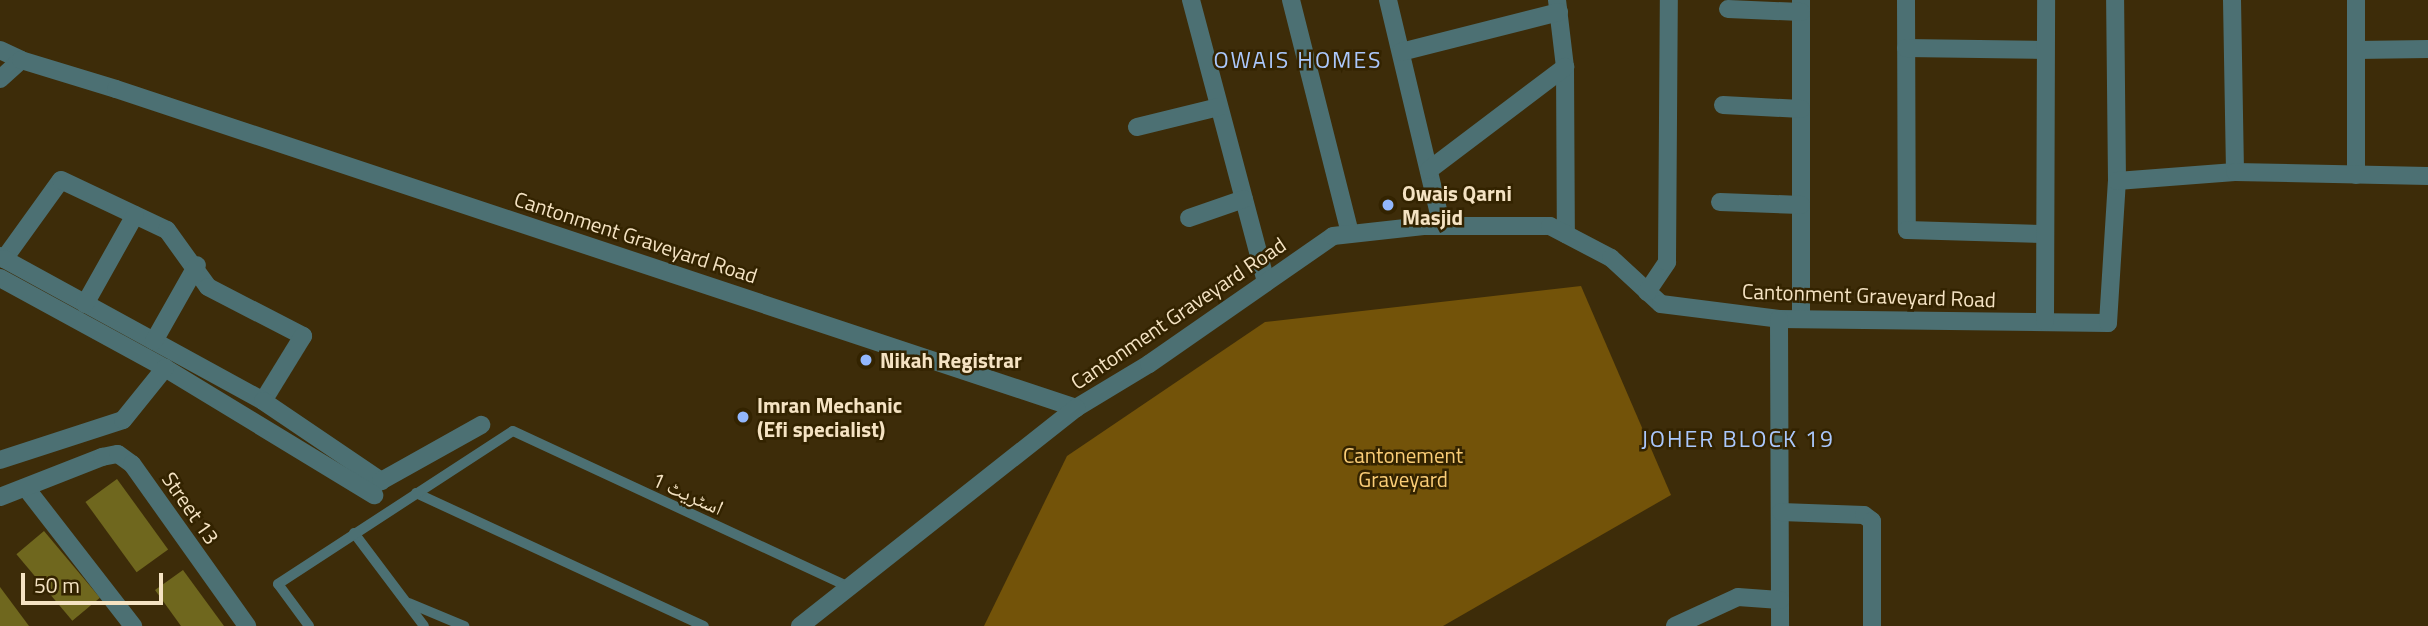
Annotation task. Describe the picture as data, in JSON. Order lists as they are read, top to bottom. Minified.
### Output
{"streets":{"street":["Cantonment Graveyard Road","Street 13"],"lane":["اسٹریٹ 1"]},"districts":["OWAIS HOMES","JOHER BLOCK 19"],"parks":["Cantonement Graveyard"],"places":["Owais Qarni Masjid","Nikah Registrar","Imran Mechanic (Efi specialist)"],"scale_bar":"50 m"}
